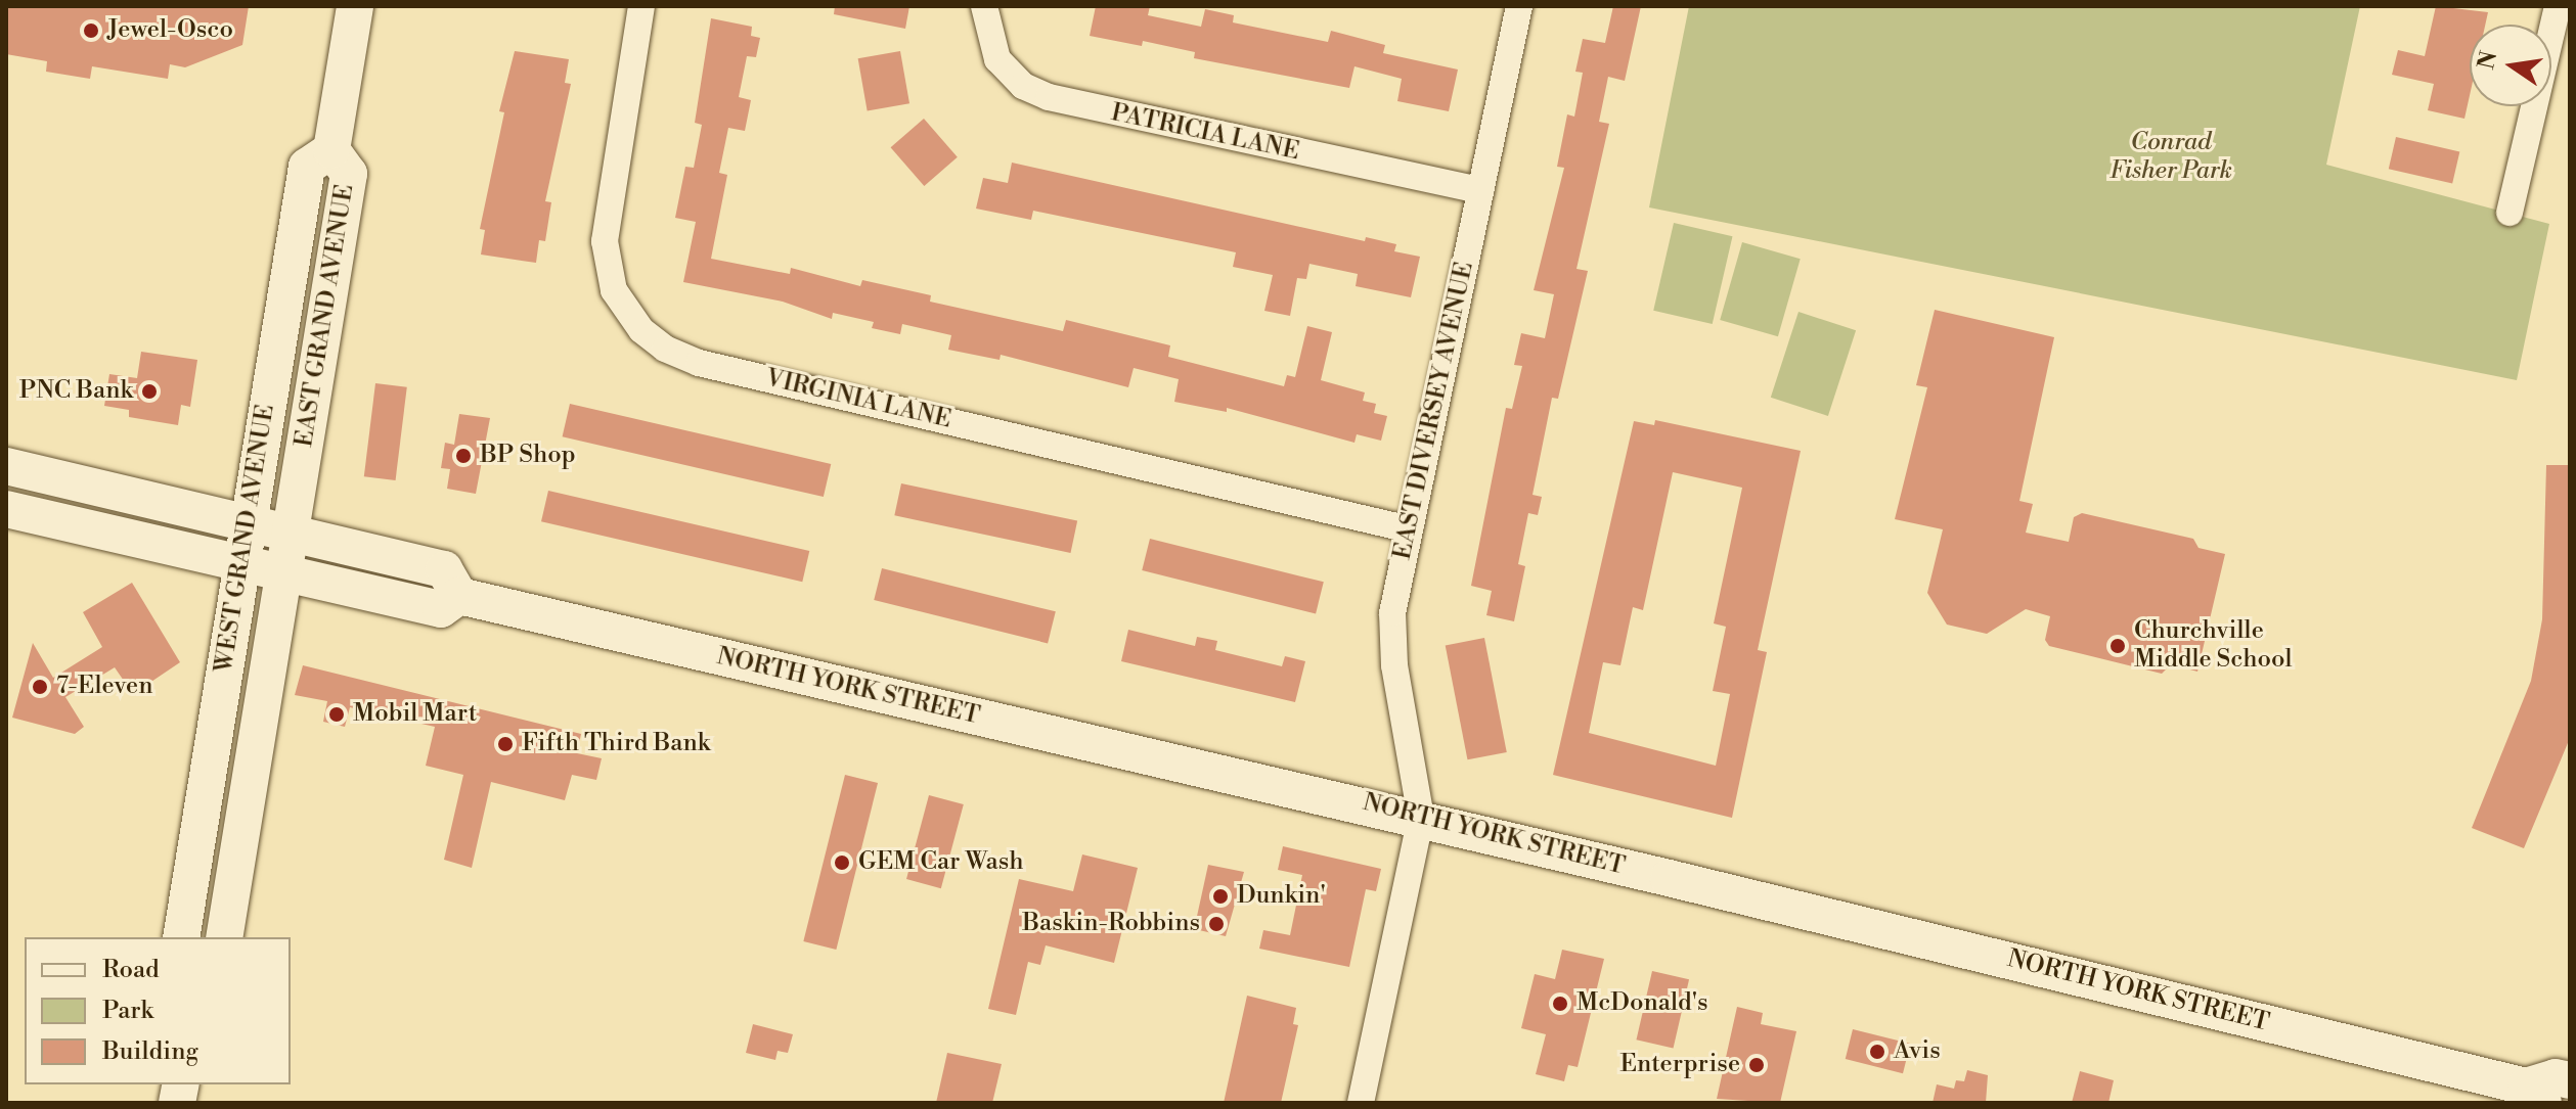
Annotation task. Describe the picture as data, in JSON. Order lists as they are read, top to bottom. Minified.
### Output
{"streets":{"main road":["EAST GRAND AVENUE","WEST GRAND AVENUE","NORTH YORK STREET"],"street":["PATRICIA LANE","VIRGINIA LANE","EAST DIVERSEY AVENUE"]},"crossings":[["PATRICIA LANE","EAST DIVERSEY AVENUE"],["EAST GRAND AVENUE","WEST GRAND AVENUE"],["VIRGINIA LANE","EAST DIVERSEY AVENUE"],["EAST DIVERSEY AVENUE","NORTH YORK STREET"],["WEST GRAND AVENUE","NORTH YORK STREET"]],"parks":["Conrad Fisher Park"],"places":["Jewel-Osco","PNC Bank","BP Shop","Churchville Middle School","7-Eleven","Mobil Mart","Fifth Third Bank","GEM Car Wash","Dunkin'","Baskin-Robbins","McDonald's","Avis","Enterprise"],"legend":["Road","Park","Building"],"north":"left"}
